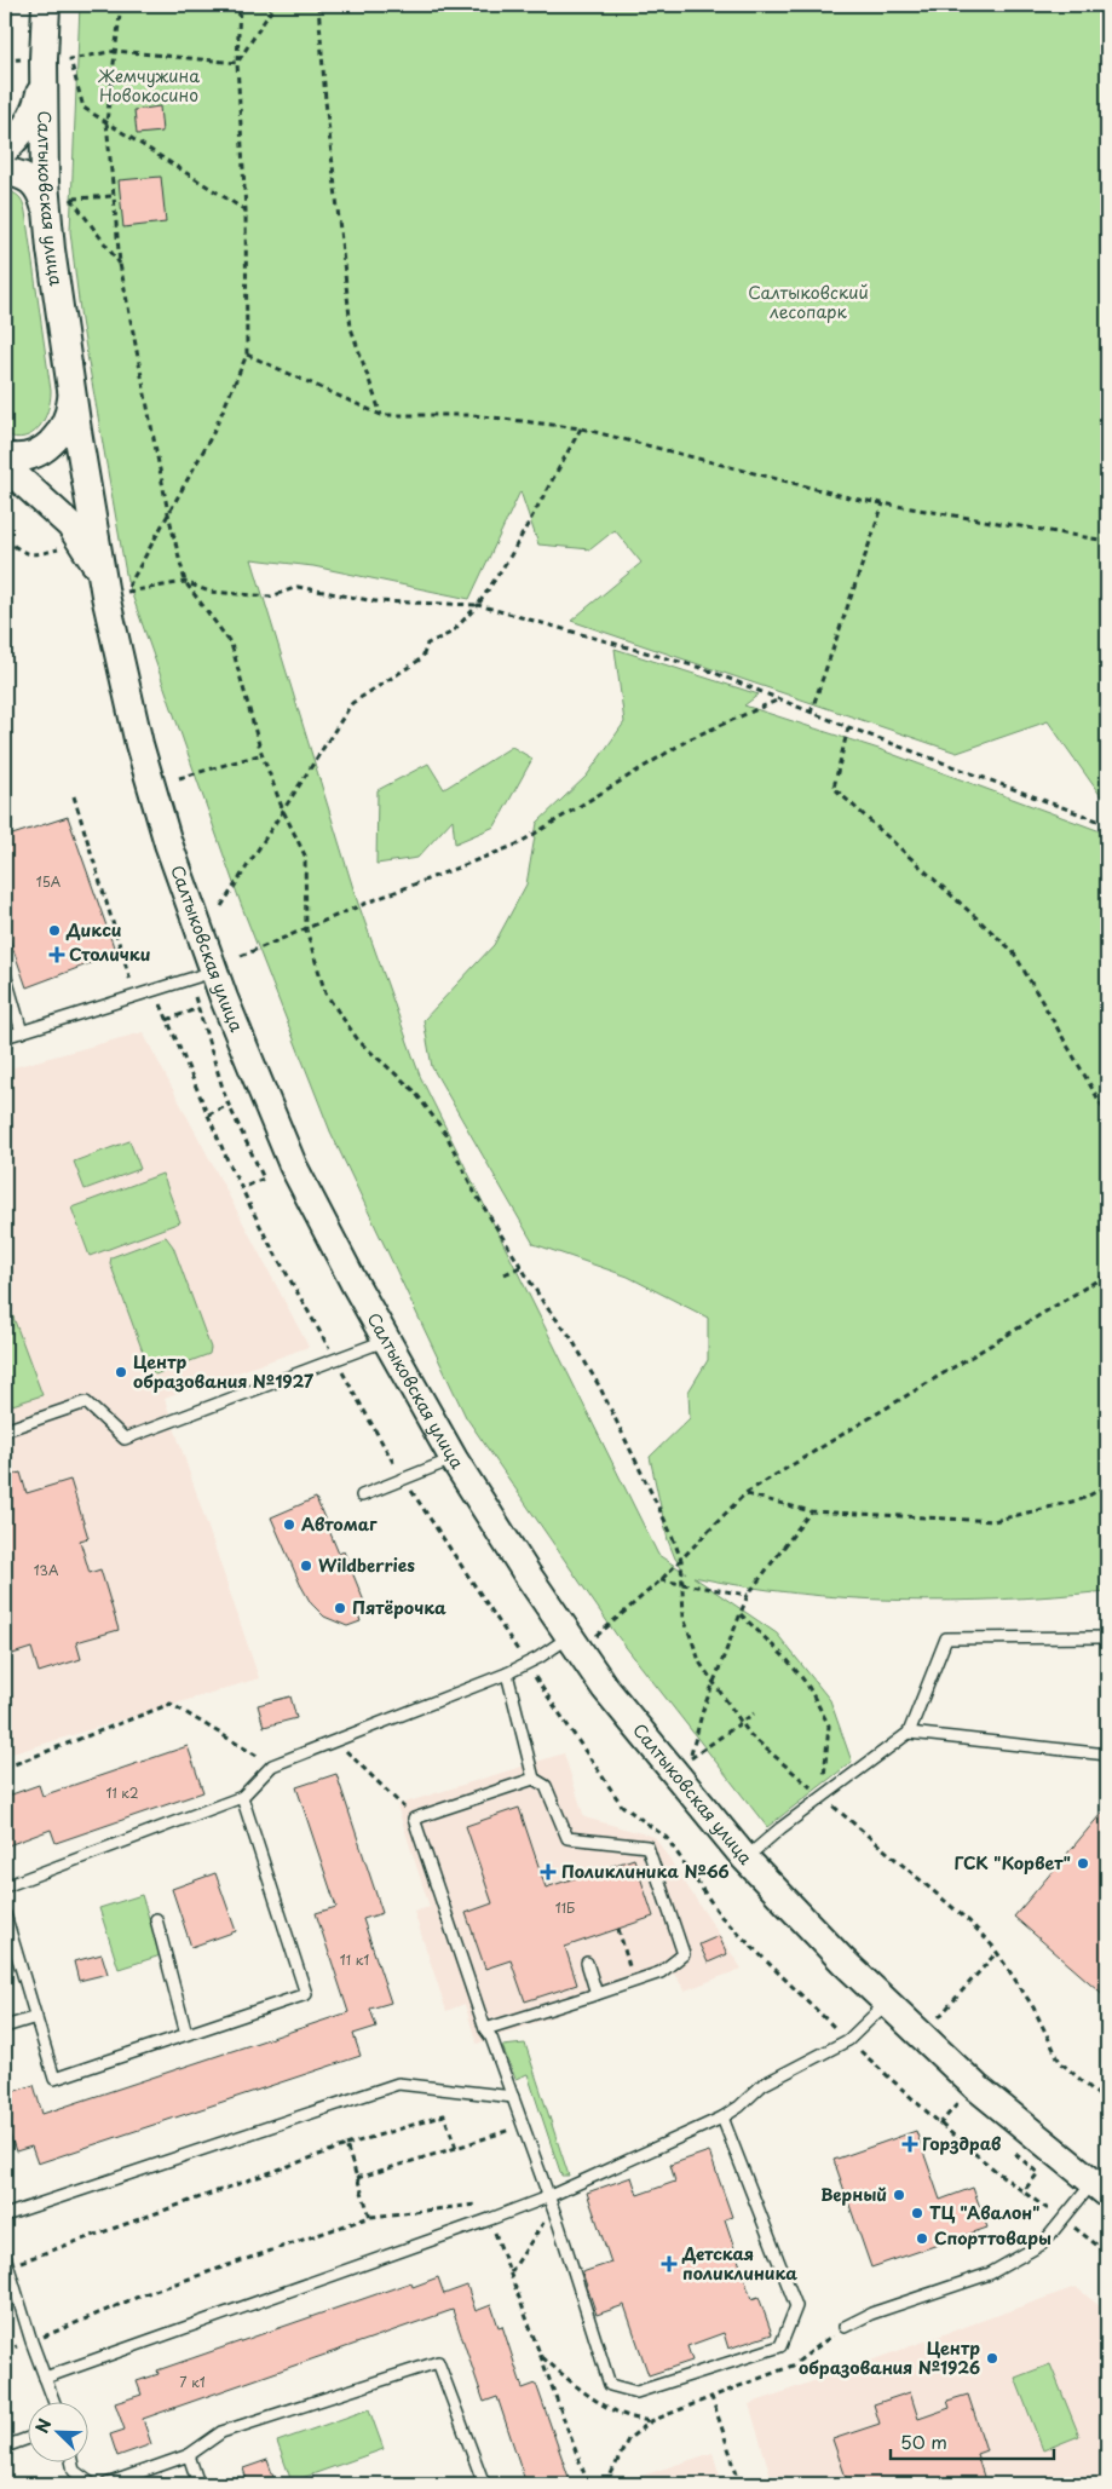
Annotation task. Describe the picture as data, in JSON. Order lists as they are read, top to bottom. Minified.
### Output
{"streets":{"street":["Салтыковская улица"]},"parks":["Жемчужина Новокосино","Салтыковский лесопарк"],"places":{"other":["Дикси","Центр образования №1927","Автомаг","Wildberries","Пятёрочка","ГСК \"Корвет\"","Верный","ТЦ \"Авалон\"","Спорттовары","Центр образования №1926"],"health":["Столички","Поликлиника №66","Горздрав","Детская поликлиника"]},"house_numbers":["15А","13А","11 к2","11Б","11 к1","7 к1"],"scale_bar":"50 m","north":"top left"}
